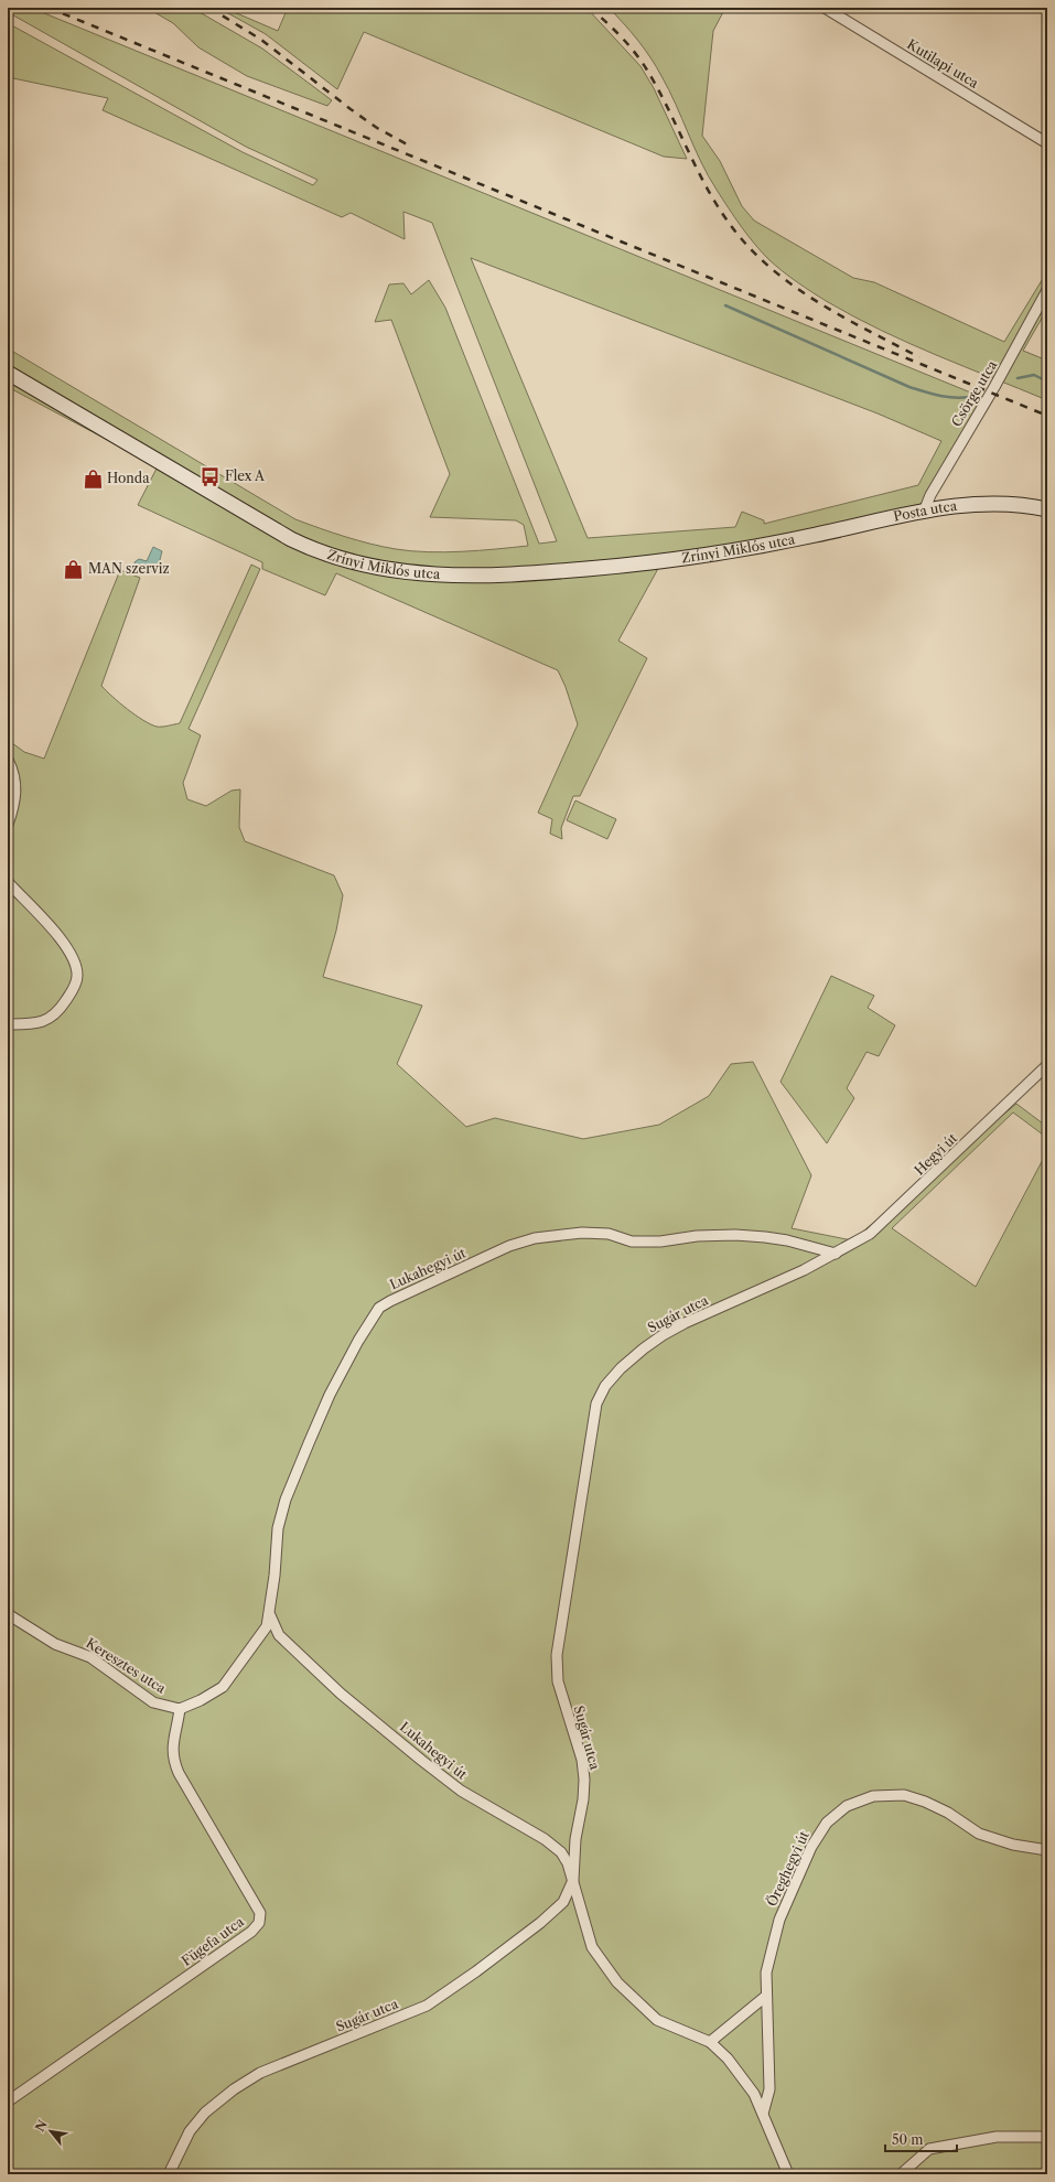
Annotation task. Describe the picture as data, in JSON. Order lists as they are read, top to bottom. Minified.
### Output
{"streets":{"main road":["Posta utca","Zrínyi Miklós utca"],"street":["Kutilapi utca","Csörge utca","Hegyi út","Lukahegyi út","Sugár utca","Keresztes utca","Öreghegyi út","Fügefa utca"]},"crossings":[["Csörge utca","Posta utca"],["Posta utca","Zrínyi Miklós utca"],["Hegyi út","Lukahegyi út"],["Hegyi út","Sugár utca"],["Lukahegyi út","Sugár utca"],["Keresztes utca","Fügefa utca"]],"places":{"bus stop":["Flex A"],"shop":["Honda","MAN szerviz"]},"scale_bar":"50 m","north":"top left"}
